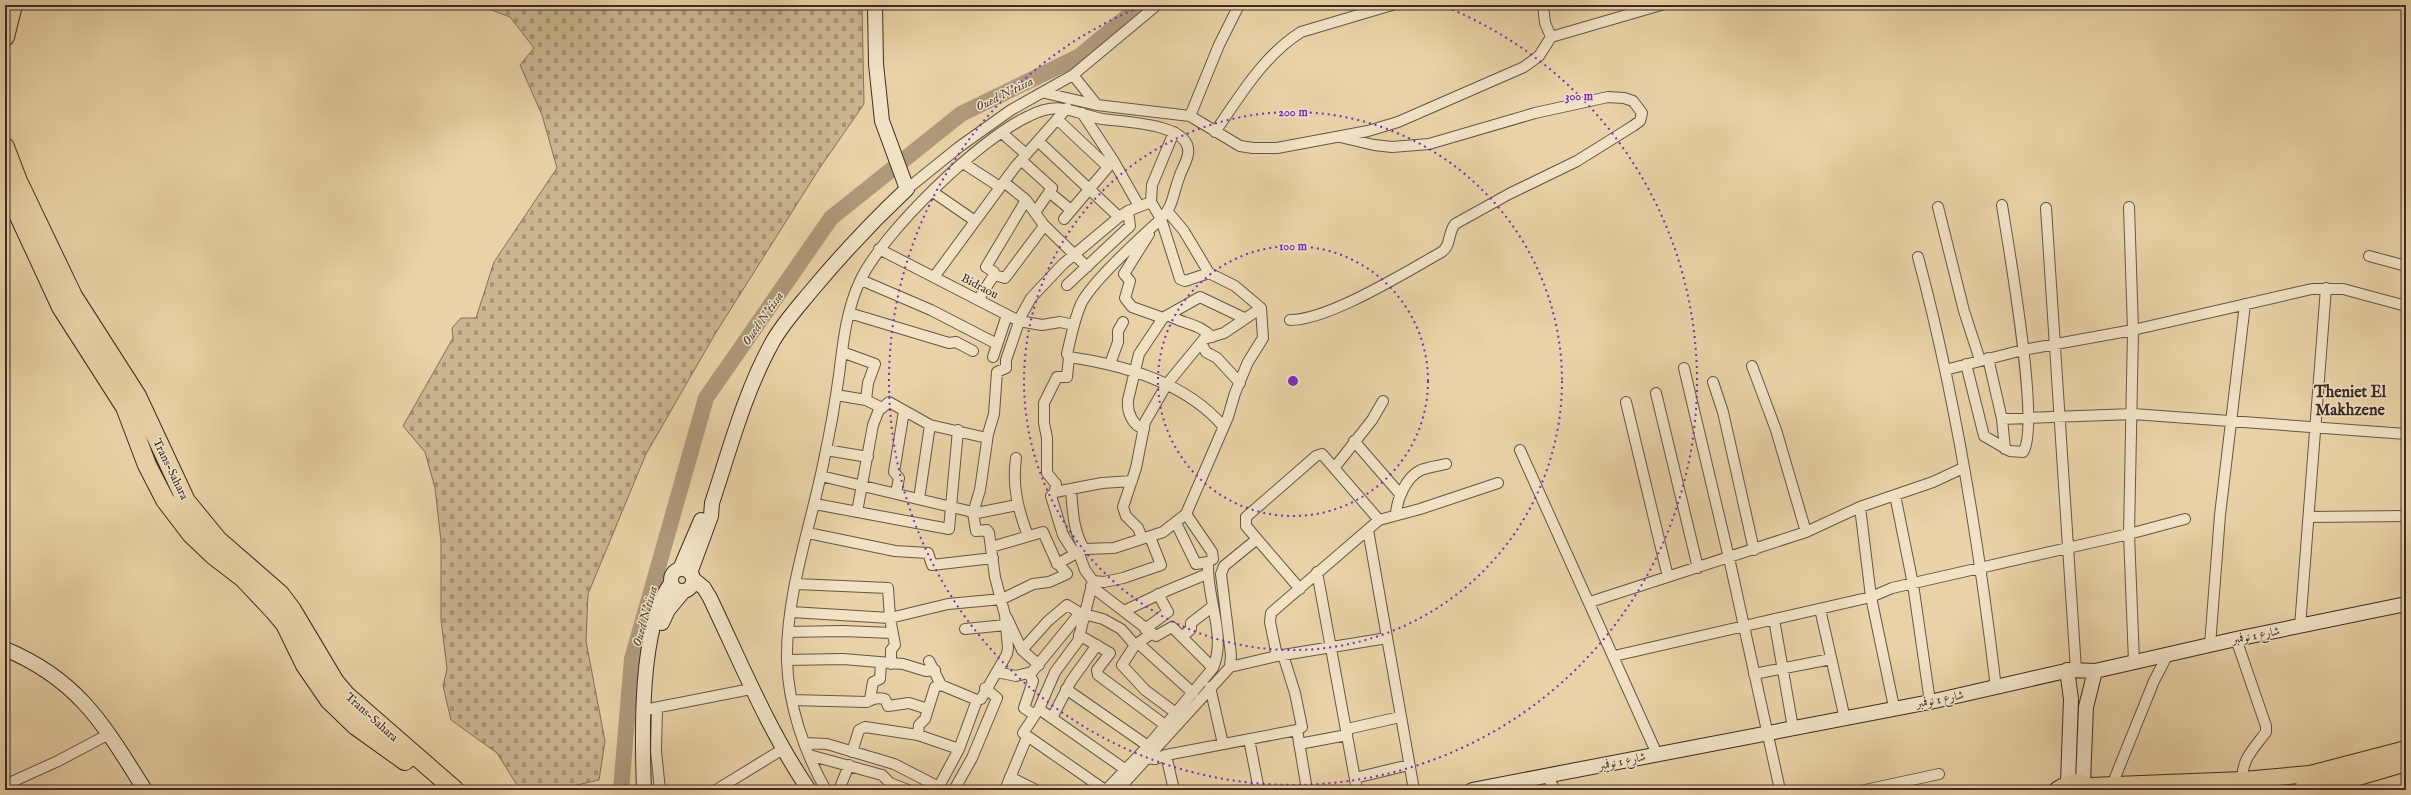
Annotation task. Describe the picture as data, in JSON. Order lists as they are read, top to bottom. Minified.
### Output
{"streets":{"highway":["Trans-Sahara"],"main road":["شارع 1 نوفمبر"],"street":["Bidraou"]},"districts":["Theniet El Makhzene"],"water":["Oued N'tissa"],"rings":["300 m","200 m","100 m"]}
